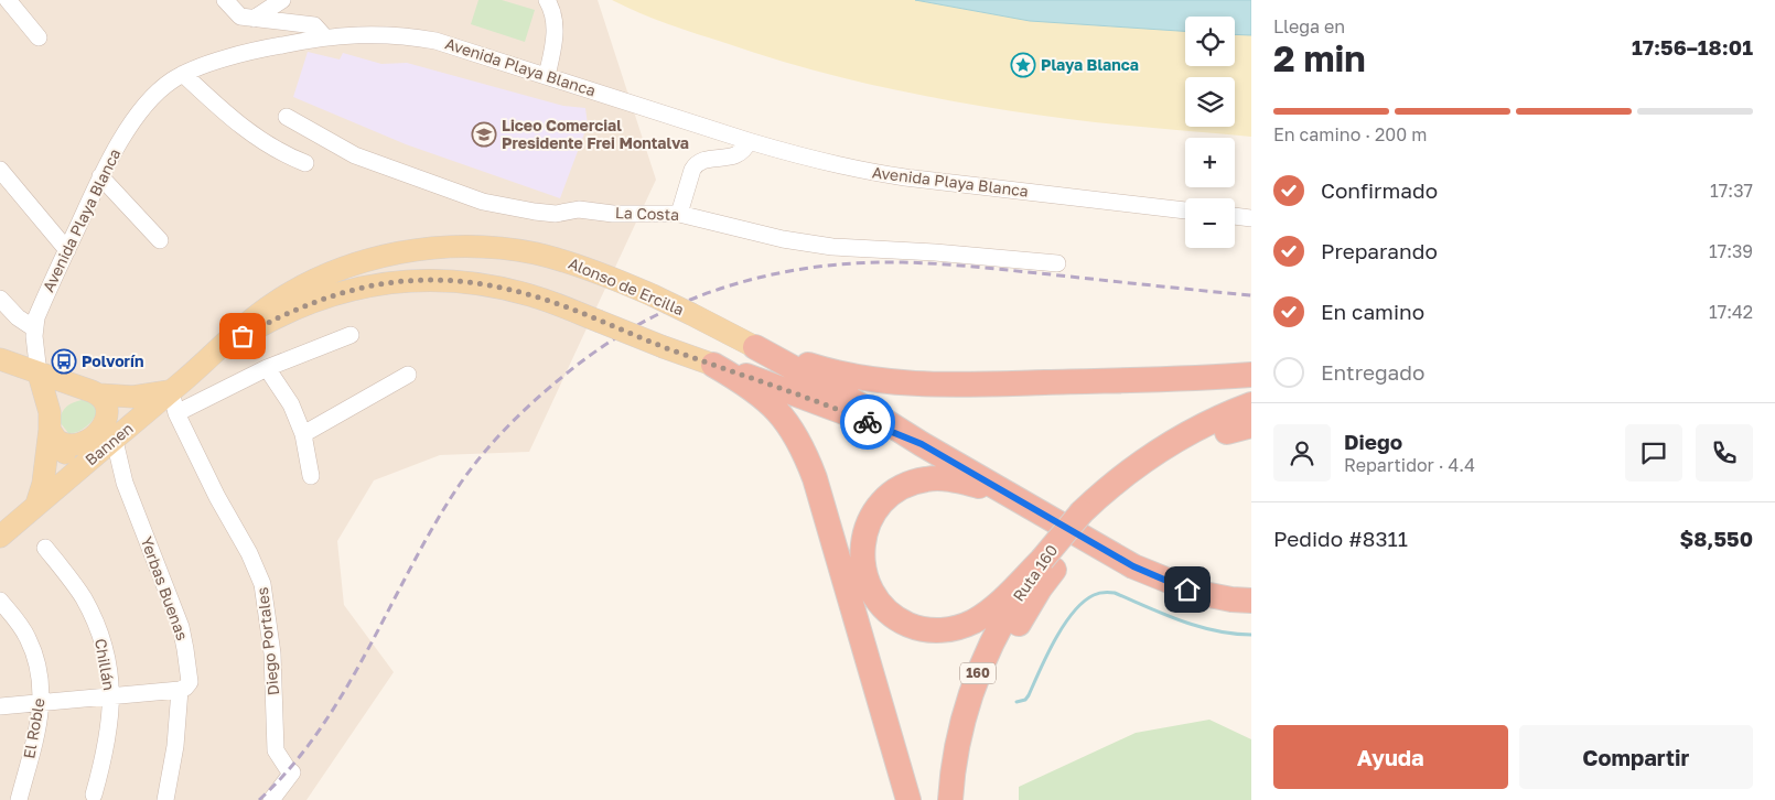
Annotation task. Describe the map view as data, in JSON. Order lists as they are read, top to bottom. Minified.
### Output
{"streets":{"highway":["Ruta 160","160"],"main road":["Alonso de Ercilla","Bannen"],"street":["Avenida Playa Blanca","La Costa","Yerbas Buenas","Diego Portales","Chillán","El Roble"]},"crossings":[["Alonso de Ercilla","Bannen"],["Bannen","Yerbas Buenas"],["Bannen","Diego Portales"]],"places":{"place":["Playa Blanca"],"school or university":["Liceo Comercial Presidente Frei Montalva"],"bus stop":["Polvorín"]},"page":{"heading":["2 min","Llega en","17:56–18:01"],"panel":["Diego","Repartidor · 4.4","Pedido #8311","$8,550"],"map_buttons":["+","−"],"bar":"En camino · 200 m","list":[["Confirmado","17:37"],["Preparando","17:39"],["En camino","17:42"],"Entregado"],"buttons":["Ayuda","Compartir"]}}
